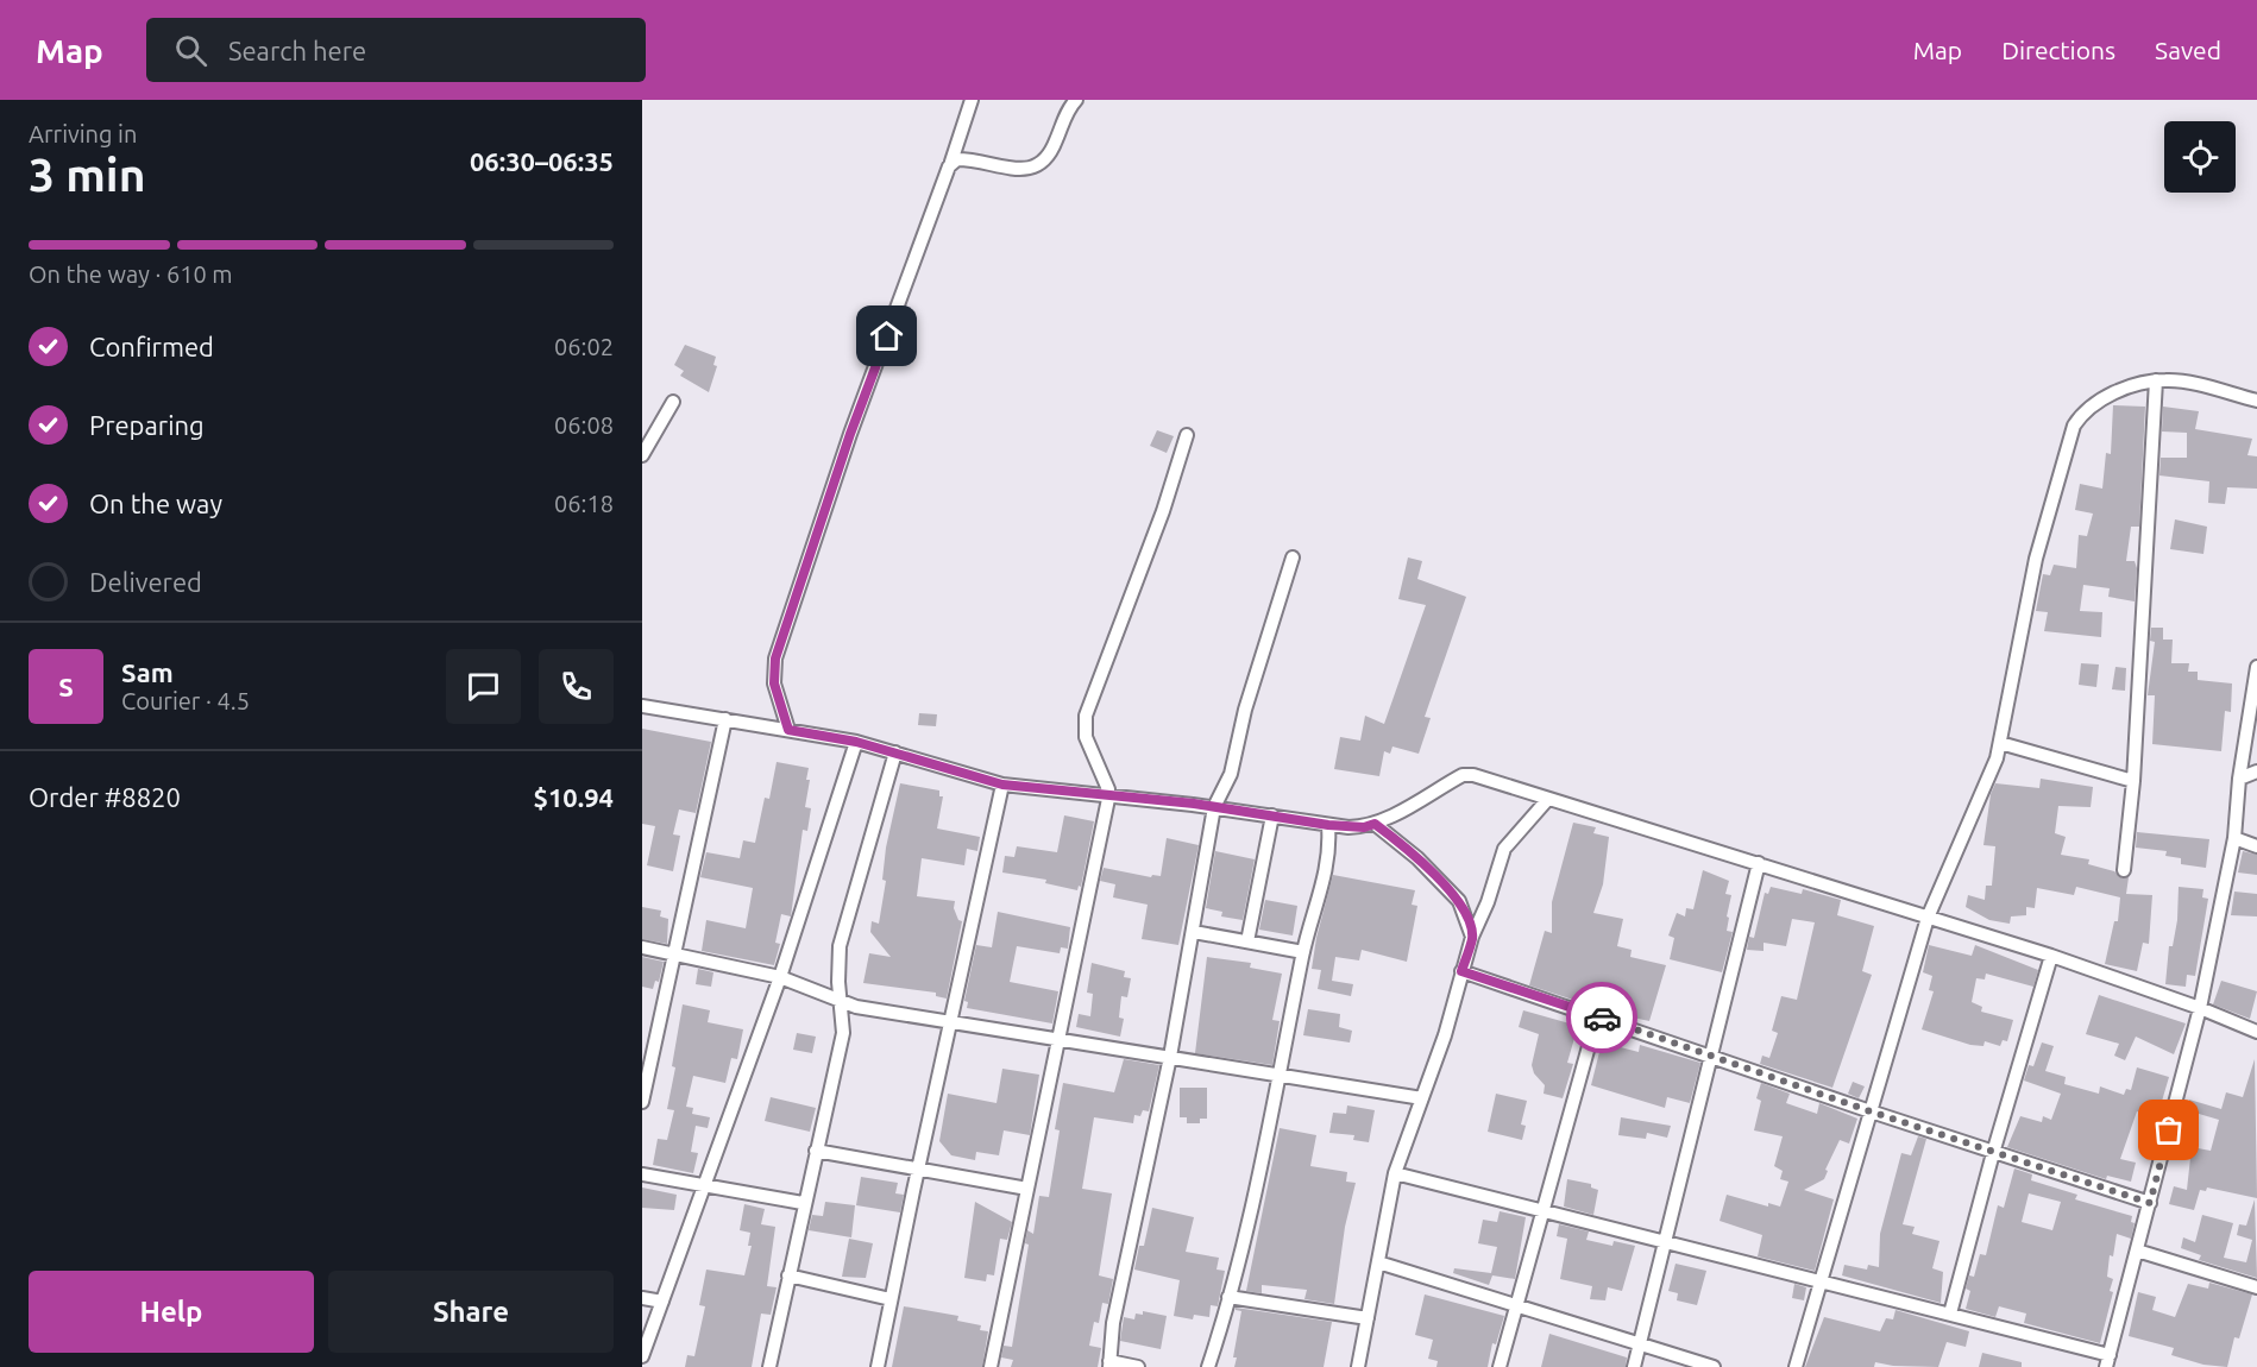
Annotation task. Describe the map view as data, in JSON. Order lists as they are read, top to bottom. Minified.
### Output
{"page":{"header":"Map","search":"Search here","nav":["Map","Directions","Saved"],"heading":["3 min","Arriving in","06:30–06:35"],"panel":["Sam","Courier · 4.5","Order #8820","$10.94"],"bar":"On the way · 610 m","list":[["Confirmed","06:02"],["Preparing","06:08"],["On the way","06:18"],"Delivered"],"round":"S","buttons":["Help","Share"]}}
